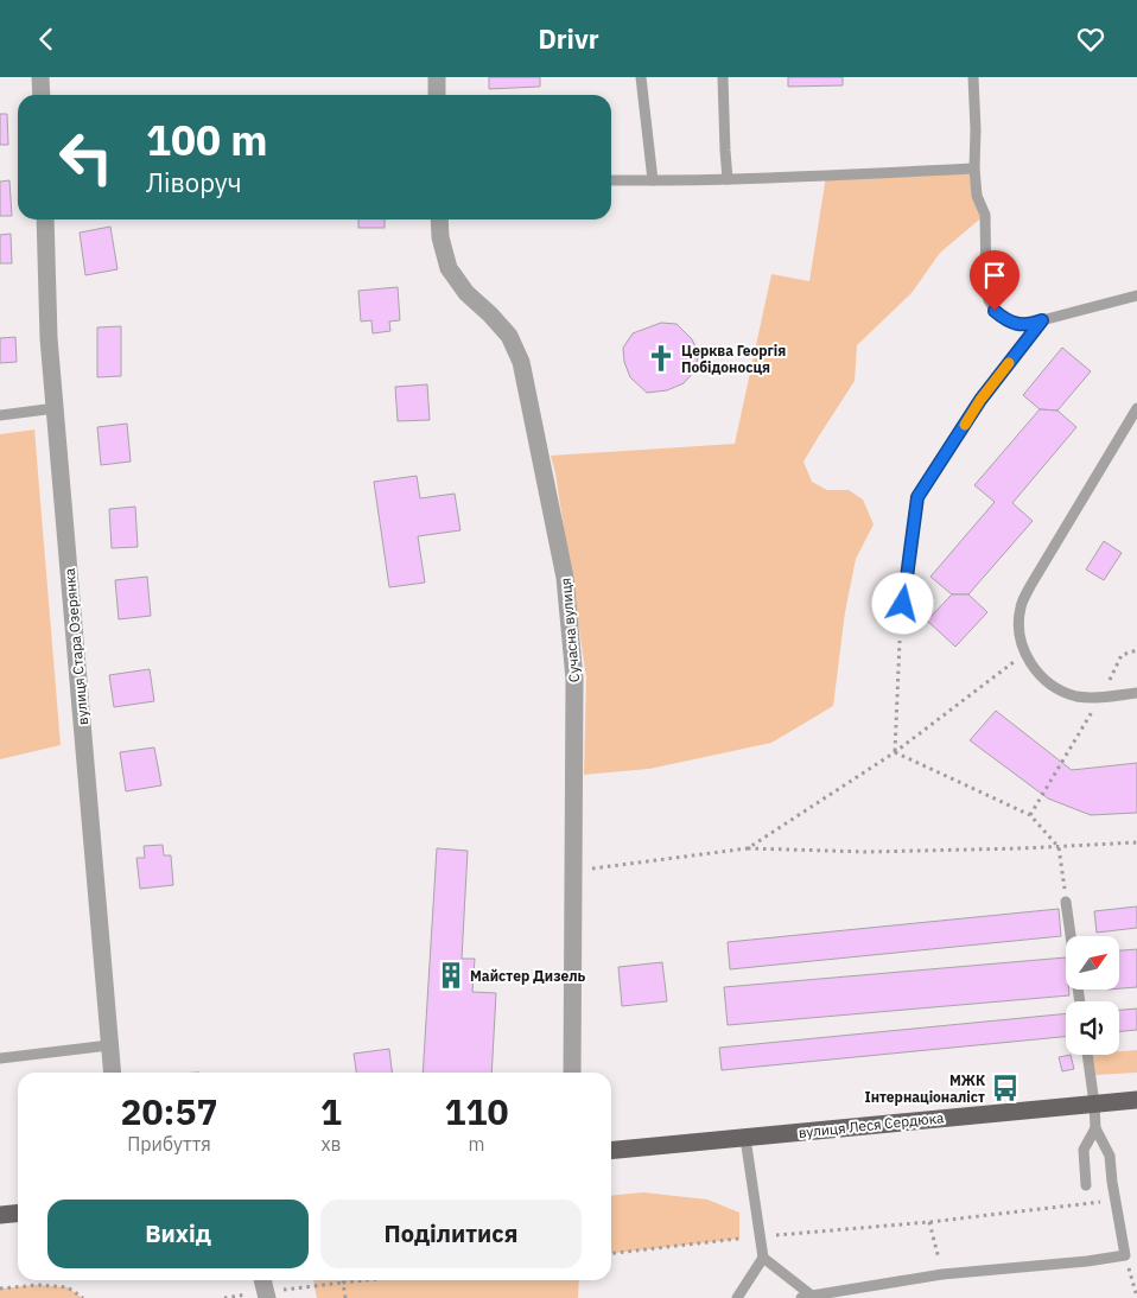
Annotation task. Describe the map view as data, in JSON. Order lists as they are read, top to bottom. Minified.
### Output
{"streets":{"main road":["вулиця Леся Сердюка"],"street":["Сучасна вулиця","вулиця Стара Озерянка"]},"places":{"church":["Церква Георгія Побідоносця"],"building":["Майстер Дизель"],"bus stop":["МЖК Інтернаціоналіст"]},"north":"top right","page":{"header":"Drivr","turn":["100 m","Ліворуч"],"eta":["20:57","Прибуття","1","хв","110","m"],"buttons":["Вихід","Поділитися"]}}
